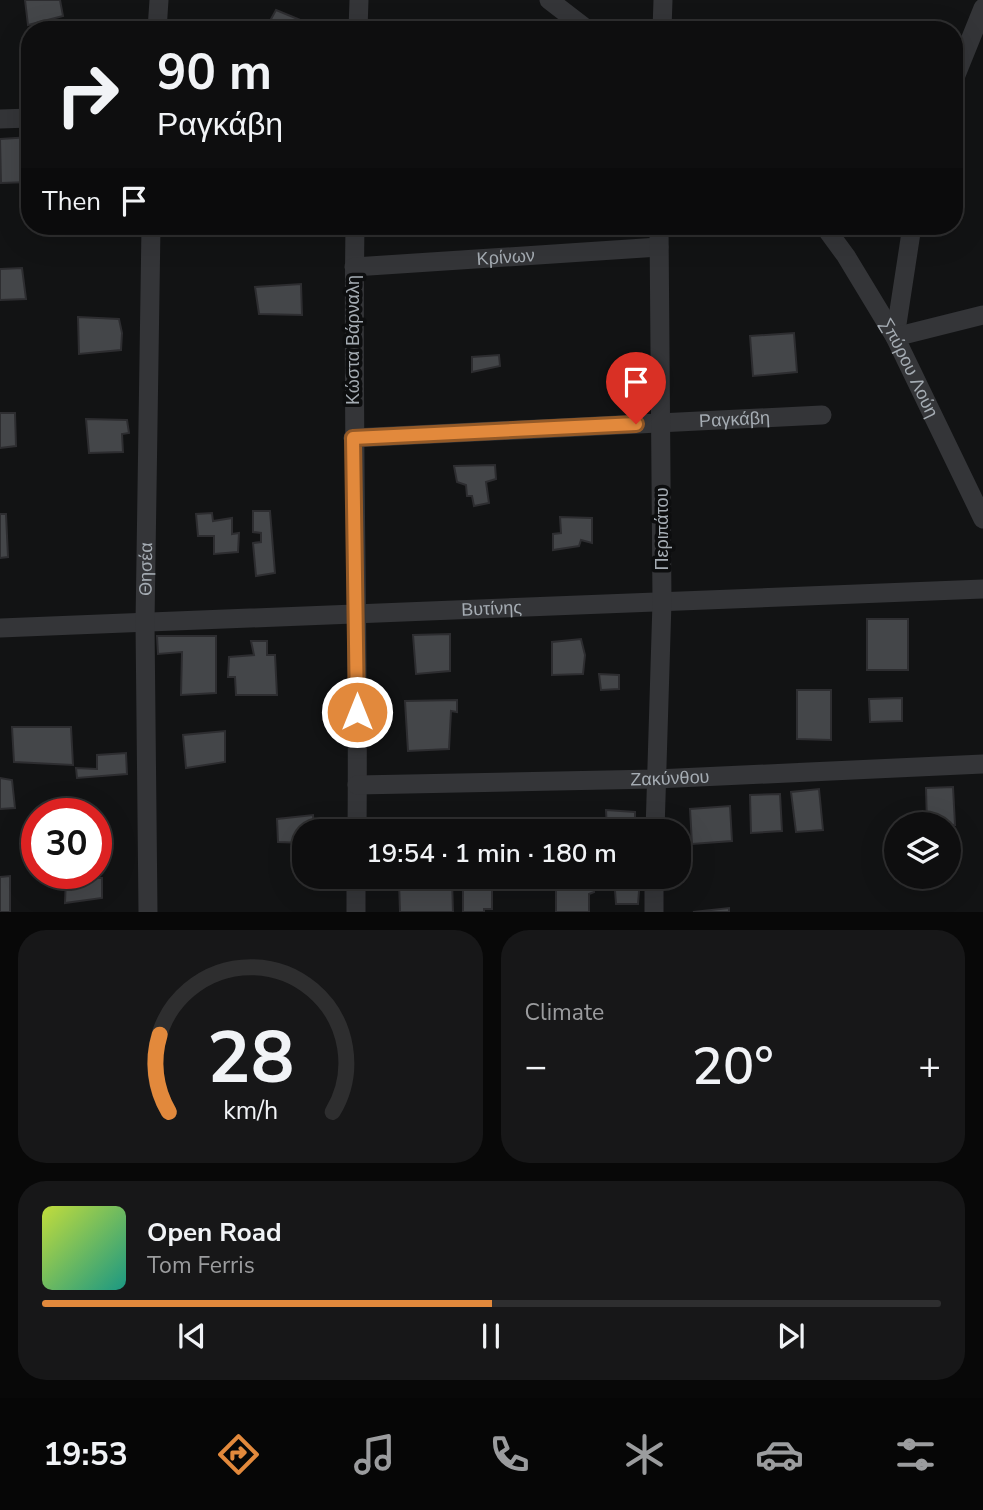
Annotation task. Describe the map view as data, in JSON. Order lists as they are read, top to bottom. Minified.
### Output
{"streets":{"street":["Κρίνων","Κώστα Βάρναλη","Σπύρου Λούη","Ραγκάβη","Περιπάτου","Θησέα","Βυτίνης","Ζακύνθου"]},"crossings":[["Κρίνων","Κώστα Βάρναλη"],["Κρίνων","Περιπάτου"],["Κώστα Βάρναλη","Ραγκάβη"],["Κώστα Βάρναλη","Βυτίνης"],["Κώστα Βάρναλη","Ζακύνθου"],["Ραγκάβη","Περιπάτου"],["Περιπάτου","Βυτίνης"],["Περιπάτου","Ζακύνθου"],["Θησέα","Βυτίνης"]],"page":{"turn":["90 m","Ραγκάβη"],"then":"Then","limit":"30","trip":"19:54 · 1 min · 180 m","tile":"Climate","heat":["−","20°","+"],"song":["Open Road","Tom Ferris"],"tabs":"19:53","gauge":["28","km/h"]}}
